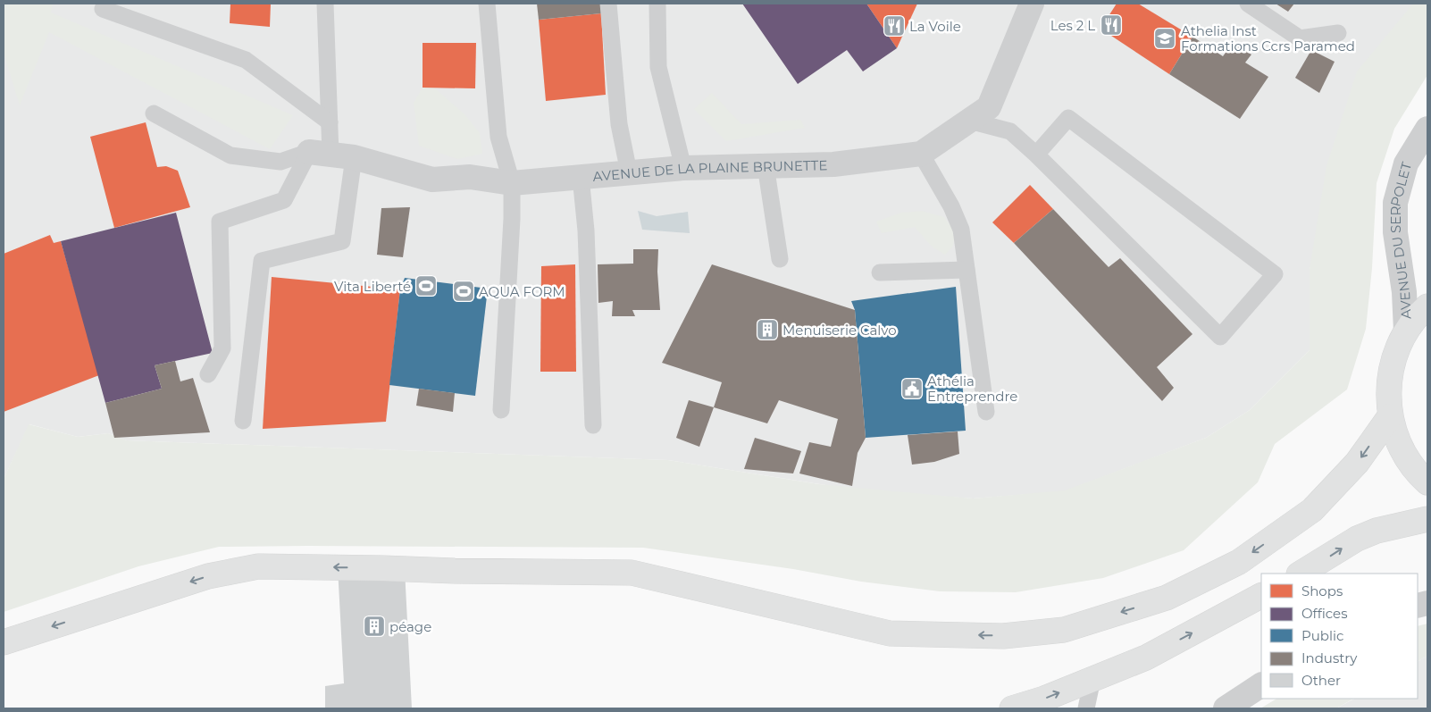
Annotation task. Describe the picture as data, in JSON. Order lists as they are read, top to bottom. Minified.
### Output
{"streets":{"street":["AVENUE DE LA PLAINE BRUNETTE","AVENUE DU SERPOLET"]},"places":{"restaurant":["Les 2 L","La Voile"],"school or university":["Athelia Inst Formations Ccrs Paramed"],"sports":["Vita Liberté","AQUA FORM"],"building":["Menuiserie Calvo","péage"],"public building":["Athélia Entreprendre"]},"legend":["Shops","Offices","Public","Industry","Other"]}
